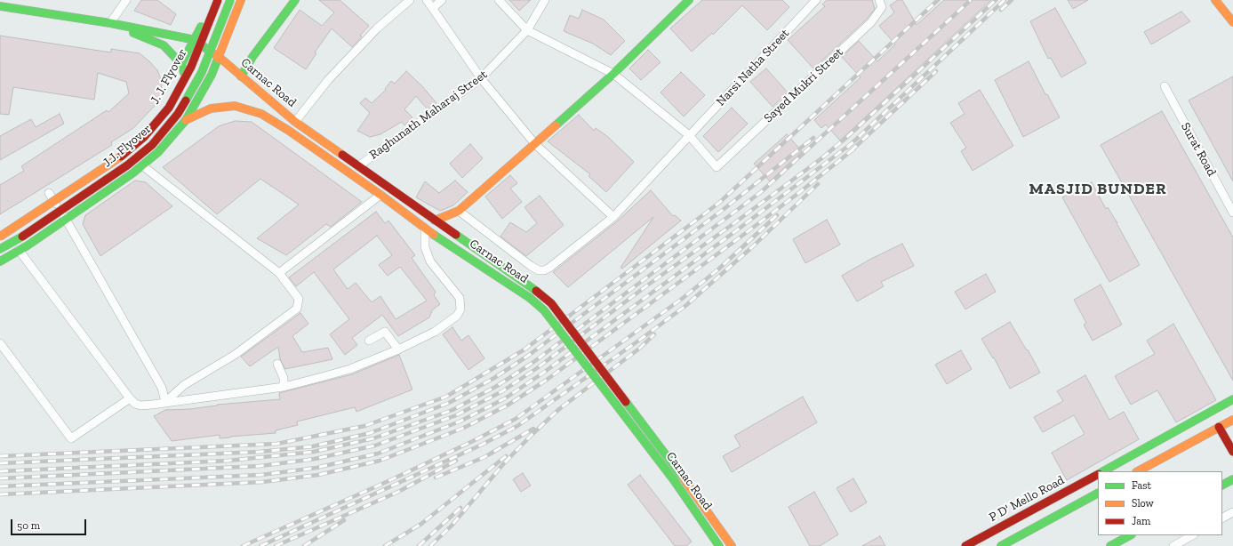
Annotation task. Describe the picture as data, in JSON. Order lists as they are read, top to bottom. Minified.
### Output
{"streets":{"main road":["J. J. Flyover","Carnac Road","J.J. Flyover","P D' Mello Road"],"street":["Narsi Natha Street","Sayed Mukri Street","Raghunath Maharaj Street","Surat Road"]},"crossings":[["Narsi Natha Street","Sayed Mukri Street"],["Carnac Road","Raghunath Maharaj Street"]],"districts":["MASJID BUNDER"],"legend":["Fast","Slow","Jam"],"scale_bar":"50 m"}
